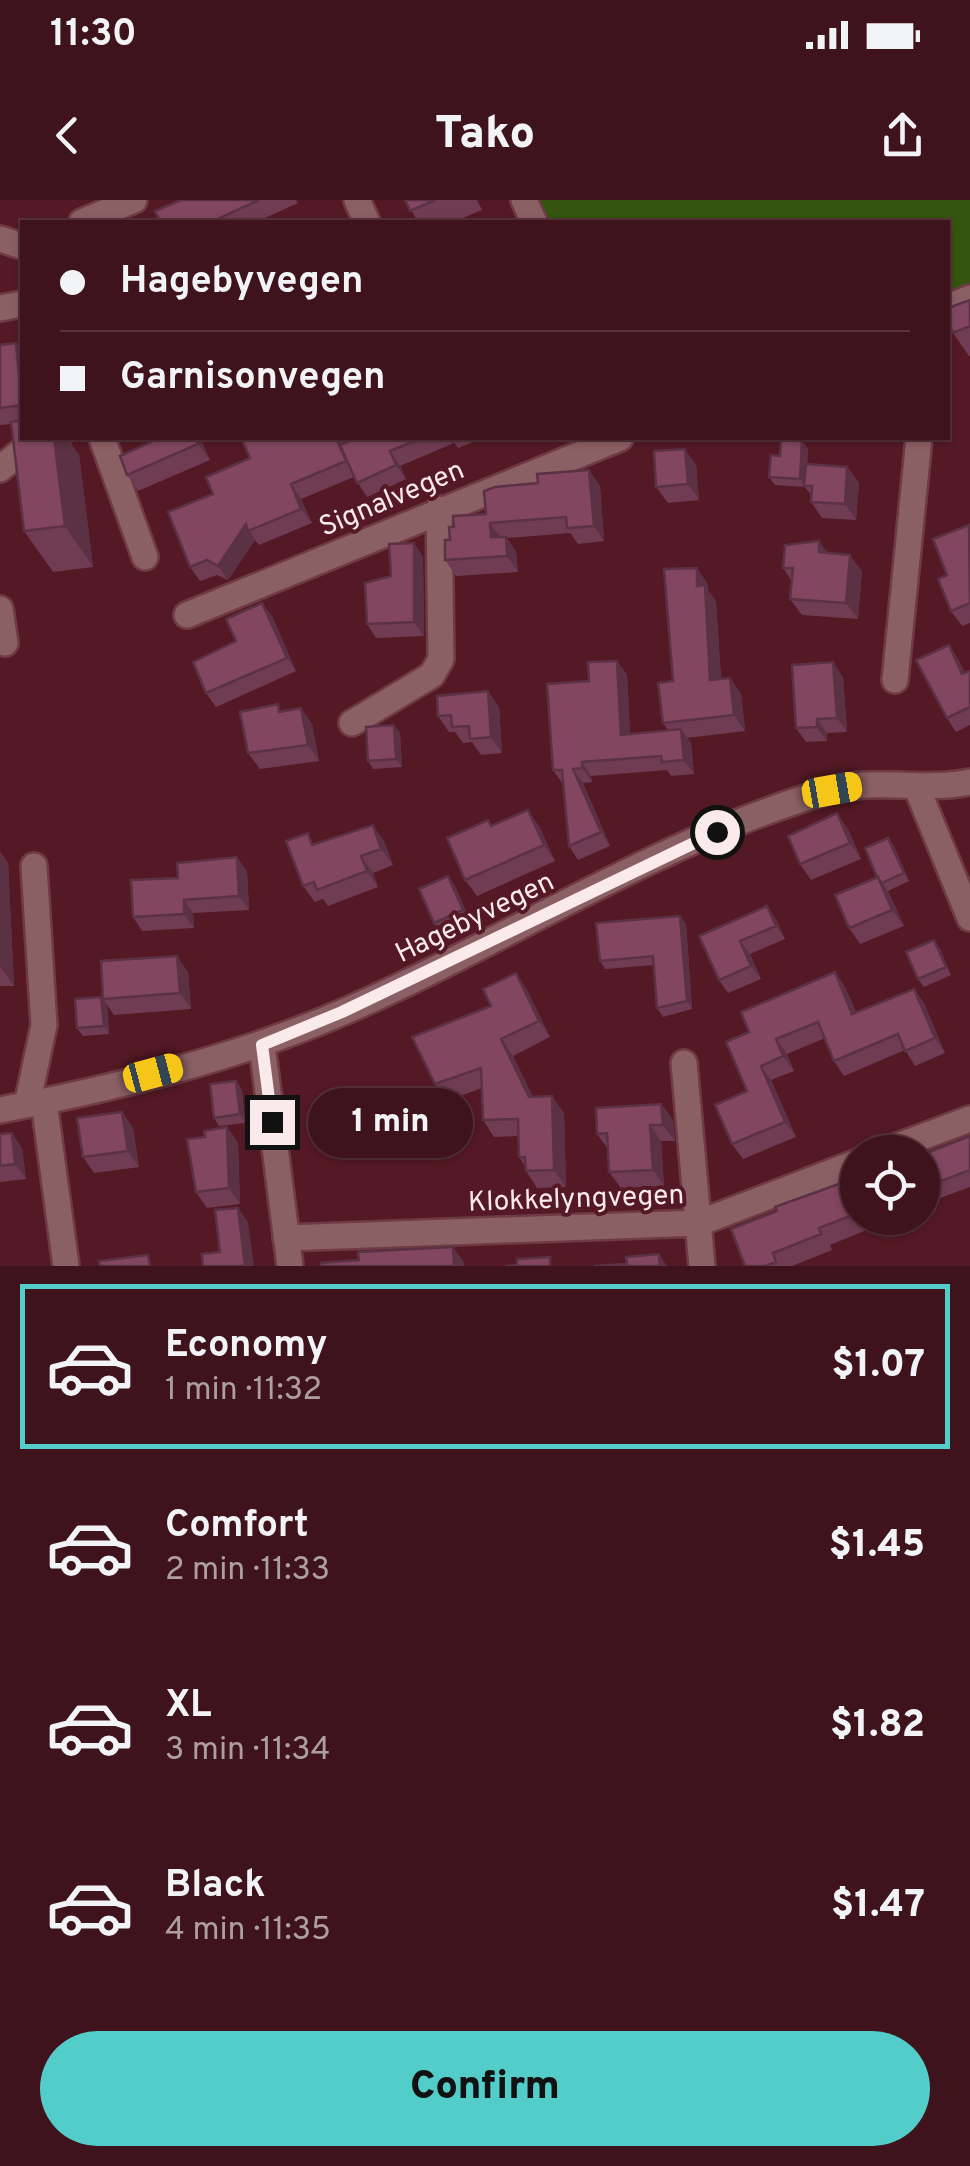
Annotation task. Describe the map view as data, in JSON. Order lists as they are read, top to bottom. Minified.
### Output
{"streets":{"street":["Signalvegen","Hagebyvegen","Klokkelyngvegen"]},"page":{"status":"11:30","header":"Tako","banner":["Hagebyvegen","Garnisonvegen"],"bubble":"1 min","list":[{"name":"Economy","note":"1 min · 11:32","value":"$1.07"},{"name":"Comfort","note":"2 min · 11:33","value":"$1.45"},{"name":"XL","note":"3 min · 11:34","value":"$1.82"},{"name":"Black","note":"4 min · 11:35","value":"$1.47"}],"buttons":"Confirm"}}
